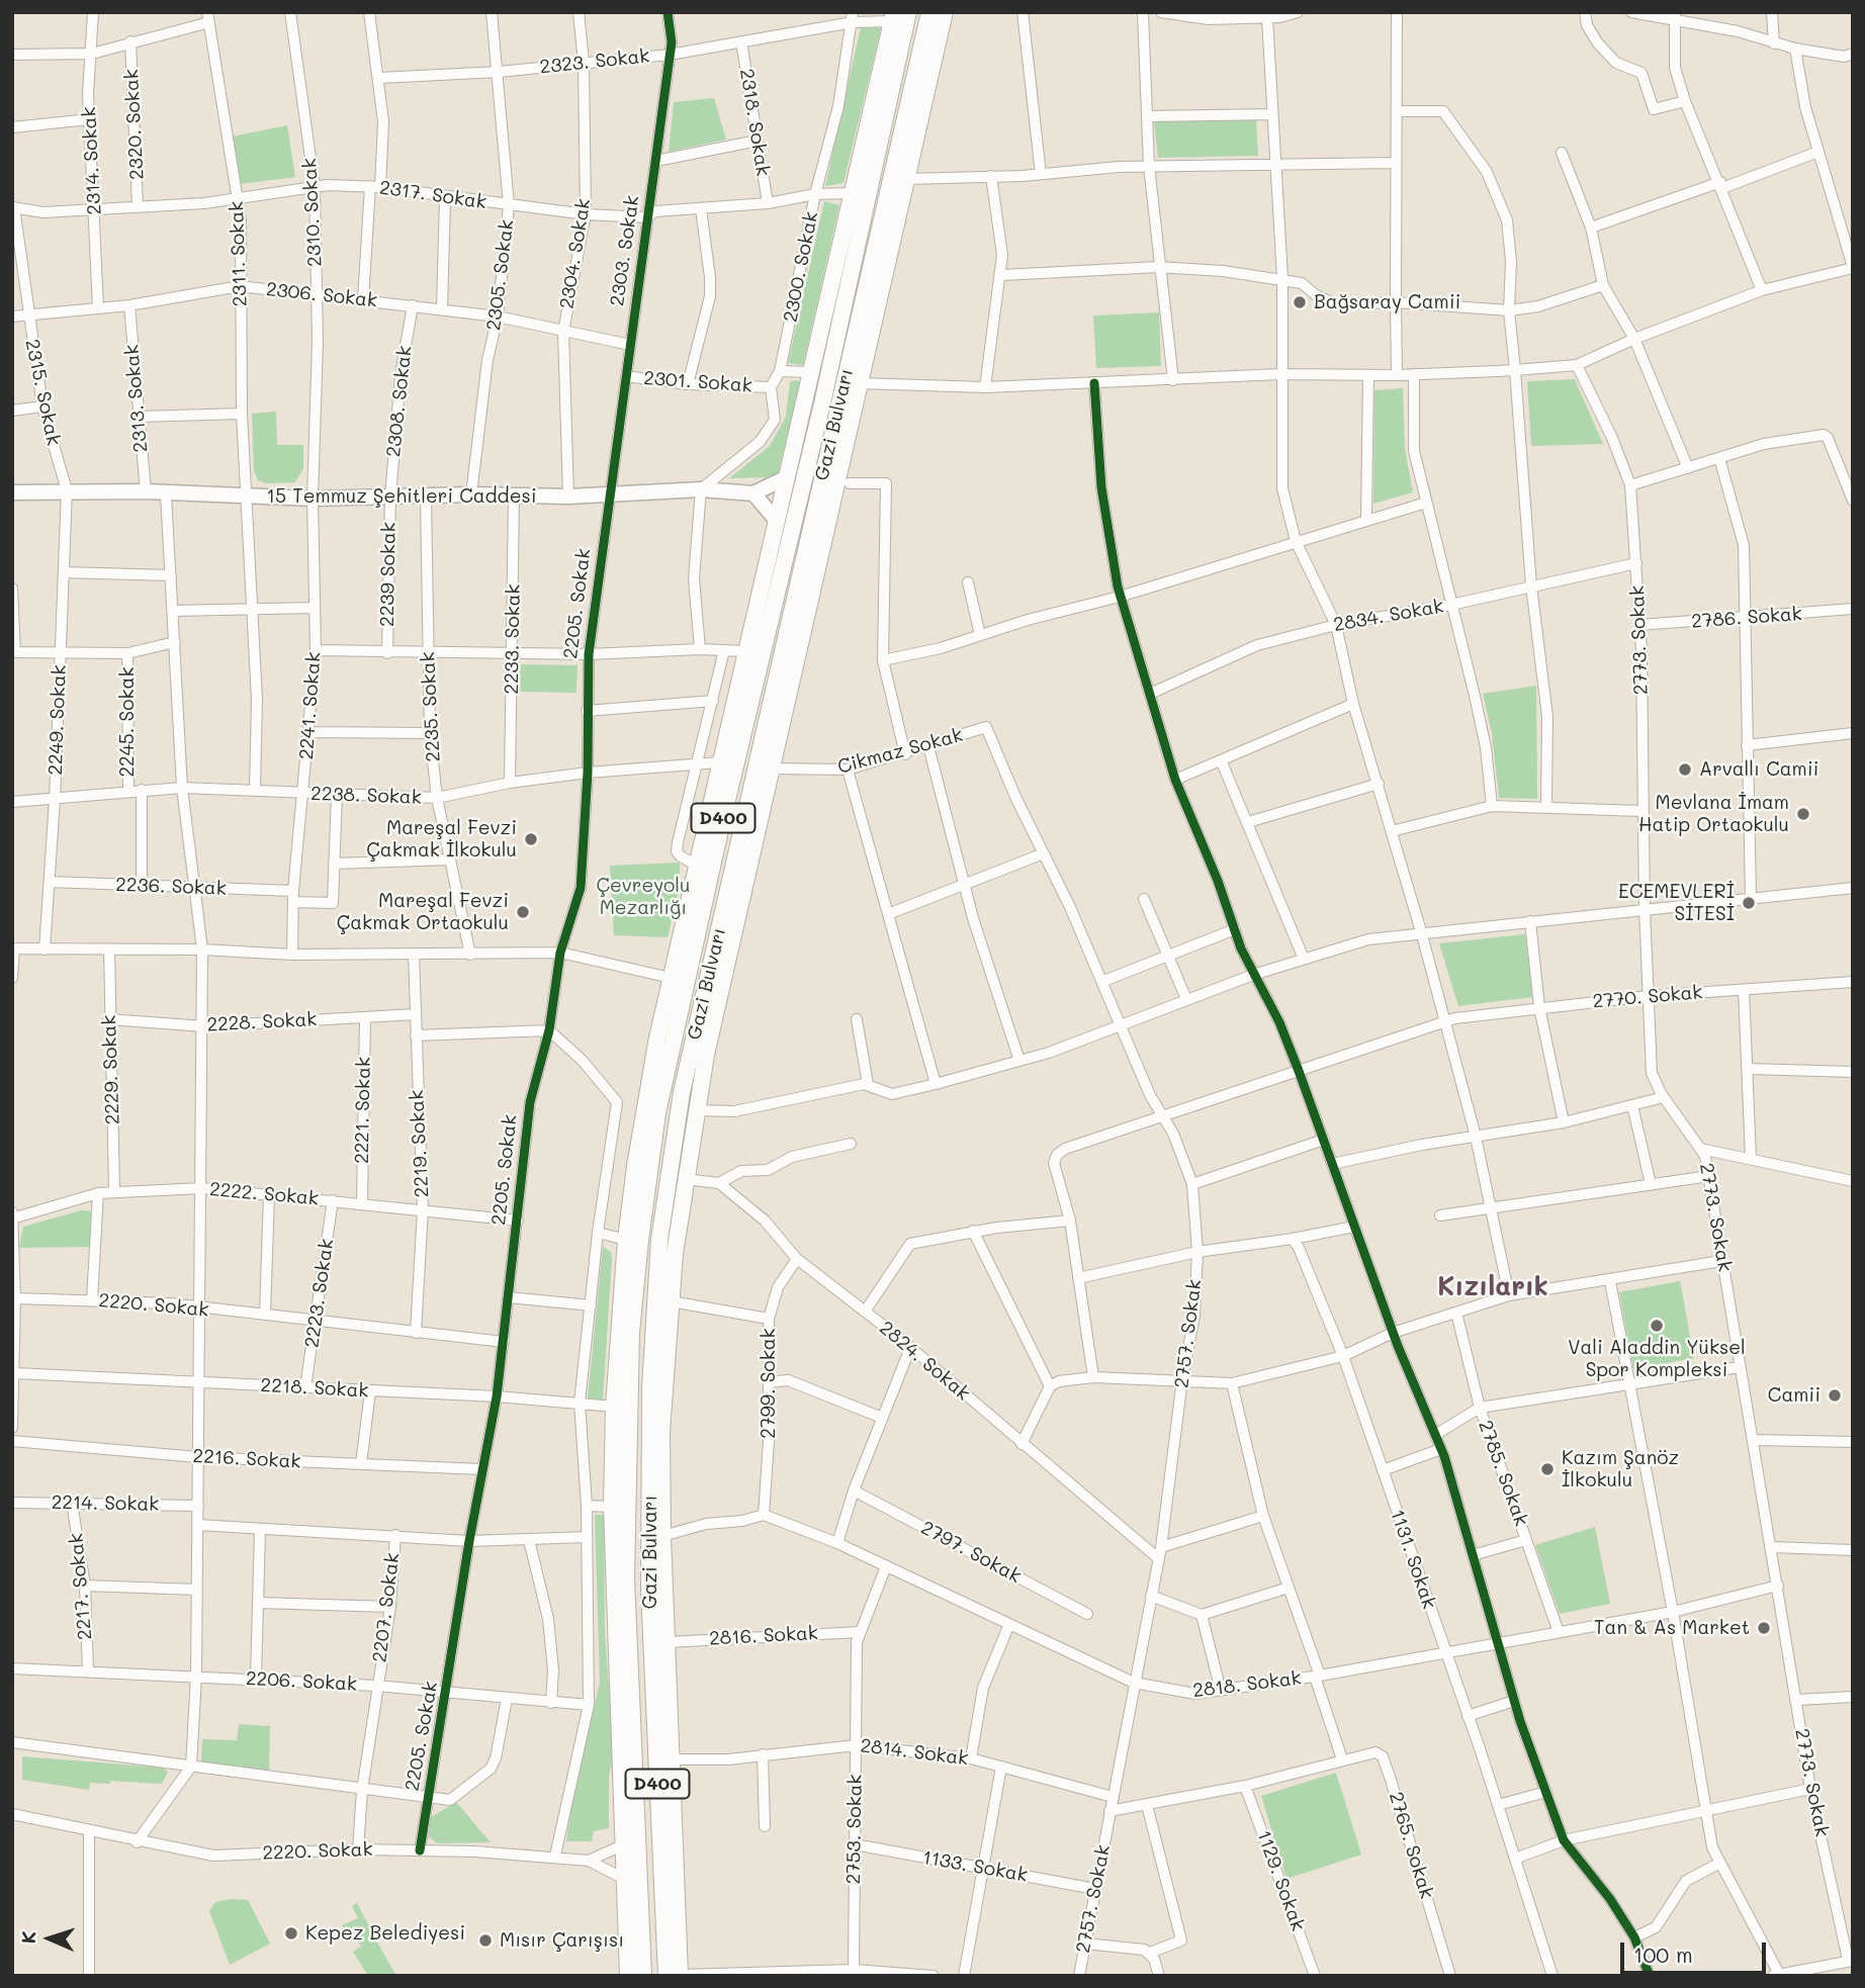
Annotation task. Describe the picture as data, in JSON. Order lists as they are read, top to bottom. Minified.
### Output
{"streets":{"highway":["Gazi Bulvarı","D400"],"main road":["15 Temmuz Şehitleri Caddesi"],"street":["2323. Sokak","2318. Sokak","2320. Sokak","2314. Sokak","2317. Sokak","2310. Sokak","2303. Sokak","2311. Sokak","2304. Sokak","2300. Sokak","2305. Sokak","2306. Sokak","2301. Sokak","2315. Sokak","2313. Sokak","2308. Sokak","2239 Sokak","2205. Sokak","2834. Sokak","2786. Sokak","2233. Sokak","2773. Sokak","2241. Sokak","2235. Sokak","2249. Sokak","2245. Sokak","Cikmaz Sokak","2238. Sokak","2236. Sokak","2770. Sokak","2228. Sokak","2229. Sokak","2221. Sokak","2219. Sokak","2222. Sokak","2223. Sokak","2220. Sokak","2757. Sokak","2824. Sokak","2799. Sokak","2218. Sokak","2216. Sokak","2785. Sokak","2214. Sokak","2797. Sokak","1131. Sokak","2217. Sokak","2207. Sokak","2816. Sokak","2206. Sokak","2818. Sokak","2814. Sokak","2753. Sokak","2765. Sokak","1133. Sokak","1129. Sokak"]},"crossings":[["2323. Sokak","2318. Sokak"],["2323. Sokak","2303. Sokak"],["2323. Sokak","2304. Sokak"],["2323. Sokak","2300. Sokak"],["2323. Sokak","2305. Sokak"],["2318. Sokak","2317. Sokak"],["2320. Sokak","2317. Sokak"],["2314. Sokak","2317. Sokak"],["2314. Sokak","2306. Sokak"],["2317. Sokak","2310. Sokak"],["2317. Sokak","2303. Sokak"],["2317. Sokak","2311. Sokak"],["2317. Sokak","2304. Sokak"],["2317. Sokak","2300. Sokak"],["2317. Sokak","2305. Sokak"],["2317. Sokak","2315. Sokak"],["2310. Sokak","2306. Sokak"],["2310. Sokak","15 Temmuz Şehitleri Caddesi"],["2310. Sokak","2241. Sokak"],["2303. Sokak","2306. Sokak"],["2303. Sokak","2301. Sokak"],["2303. Sokak","15 Temmuz Şehitleri Caddesi"],["2303. Sokak","2205. Sokak"],["2311. Sokak","2306. Sokak"],["2311. Sokak","15 Temmuz Şehitleri Caddesi"],["2311. Sokak","2238. Sokak"],["2304. Sokak","2306. Sokak"],["2304. Sokak","15 Temmuz Şehitleri Caddesi"],["2300. Sokak","2301. Sokak"],["2305. Sokak","2306. Sokak"],["2305. Sokak","15 Temmuz Şehitleri Caddesi"],["2306. Sokak","2315. Sokak"],["2306. Sokak","2313. Sokak"],["2306. Sokak","2308. Sokak"],["2315. Sokak","15 Temmuz Şehitleri Caddesi"],["2315. Sokak","2249. Sokak"],["2313. Sokak","15 Temmuz Şehitleri Caddesi"],["2308. Sokak","15 Temmuz Şehitleri Caddesi"],["2308. Sokak","2239 Sokak"],["15 Temmuz Şehitleri Caddesi","2239 Sokak"],["15 Temmuz Şehitleri Caddesi","2205. Sokak"],["15 Temmuz Şehitleri Caddesi","2233. Sokak"],["15 Temmuz Şehitleri Caddesi","2241. Sokak"],["15 Temmuz Şehitleri Caddesi","2235. Sokak"],["15 Temmuz Şehitleri Caddesi","2249. Sokak"],["2205. Sokak","2238. Sokak"],["2205. Sokak","2222. Sokak"],["2205. Sokak","2220. Sokak"],["2205. Sokak","2218. Sokak"],["2205. Sokak","2216. Sokak"],["2205. Sokak","2206. Sokak"],["2834. Sokak","2773. Sokak"],["2786. Sokak","2773. Sokak"],["2233. Sokak","2238. Sokak"],["2773. Sokak","2770. Sokak"],["2773. Sokak","2818. Sokak"],["2241. Sokak","2238. Sokak"],["2241. Sokak","2236. Sokak"],["2235. Sokak","2238. Sokak"],["2249. Sokak","2238. Sokak"],["2249. Sokak","2236. Sokak"],["2245. Sokak","2238. Sokak"],["2245. Sokak","2236. Sokak"],["Cikmaz Sokak","2757. Sokak"],["2770. Sokak","2757. Sokak"],["2228. Sokak","2229. Sokak"],["2228. Sokak","2221. Sokak"],["2228. Sokak","2219. Sokak"],["2229. Sokak","2222. Sokak"],["2221. Sokak","2222. Sokak"],["2219. Sokak","2222. Sokak"],["2219. Sokak","2220. Sokak"],["2222. Sokak","2223. Sokak"],["2223. Sokak","2220. Sokak"],["2223. Sokak","2218. Sokak"],["2220. Sokak","2207. Sokak"],["2757. Sokak","2824. Sokak"],["2757. Sokak","2818. Sokak"],["2757. Sokak","2814. Sokak"],["2757. Sokak","1133. Sokak"],["2824. Sokak","2799. Sokak"],["2799. Sokak","2818. Sokak"],["2785. Sokak","2818. Sokak"],["2214. Sokak","2217. Sokak"],["1131. Sokak","2818. Sokak"],["2217. Sokak","2206. Sokak"],["2207. Sokak","2206. Sokak"],["2816. Sokak","2753. Sokak"],["2818. Sokak","2753. Sokak"],["2814. Sokak","2753. Sokak"],["2753. Sokak","1133. Sokak"]],"districts":["Kızılarık"],"parks":["Çevreyolu Mezarlığı"],"places":["Bağsaray Camii","Arvallı Camii","Mevlana İmam Hatip Ortaokulu","Mareşal Fevzi Çakmak İlkokulu","ECEMEVLERİ SİTESİ","Mareşal Fevzi Çakmak Ortaokulu","Vali Aladdin Yüksel Spor Kompleksi","Camii","Kazım Şanöz İlkokulu","Tan & As Market","Kepez Belediyesi","Mısır Çarışısı"],"scale_bar":"100 m","north":"left"}
